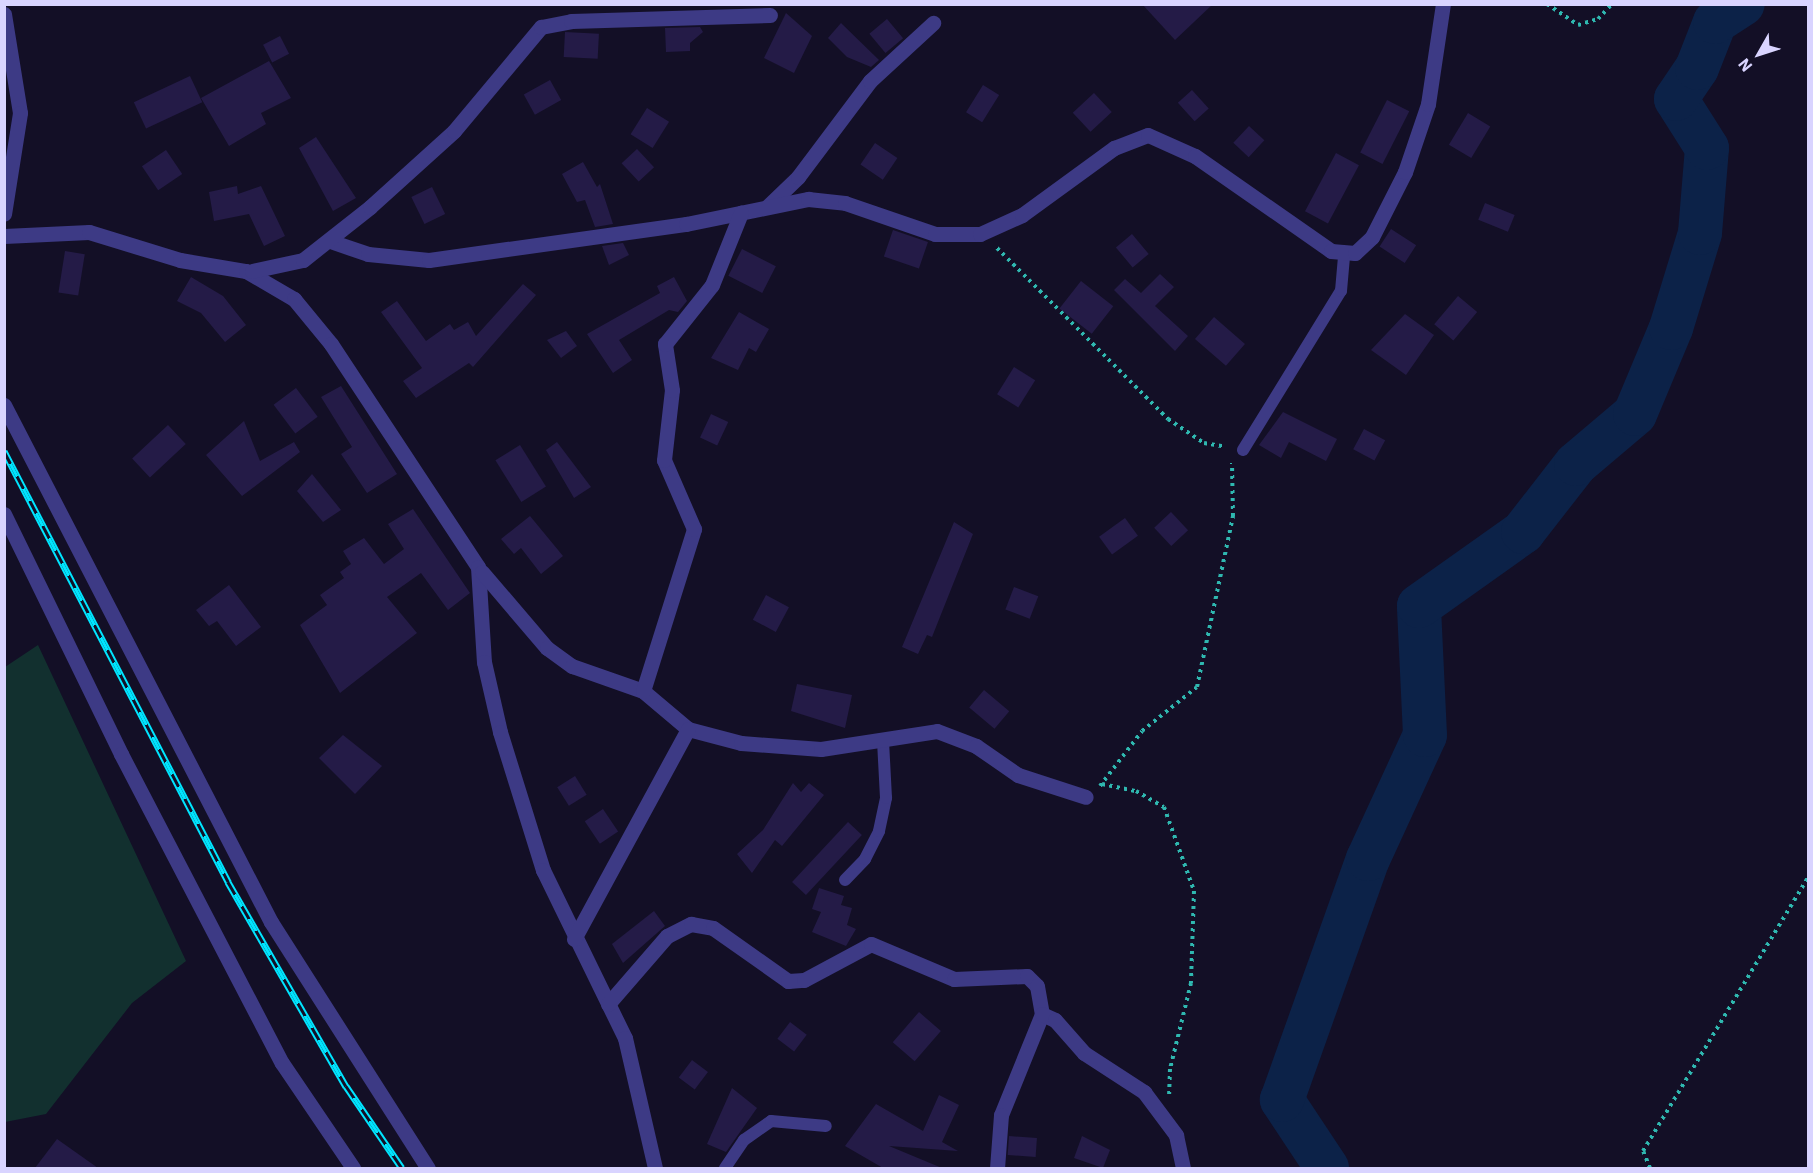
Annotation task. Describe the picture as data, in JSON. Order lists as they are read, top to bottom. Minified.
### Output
{"north":"bottom left"}
